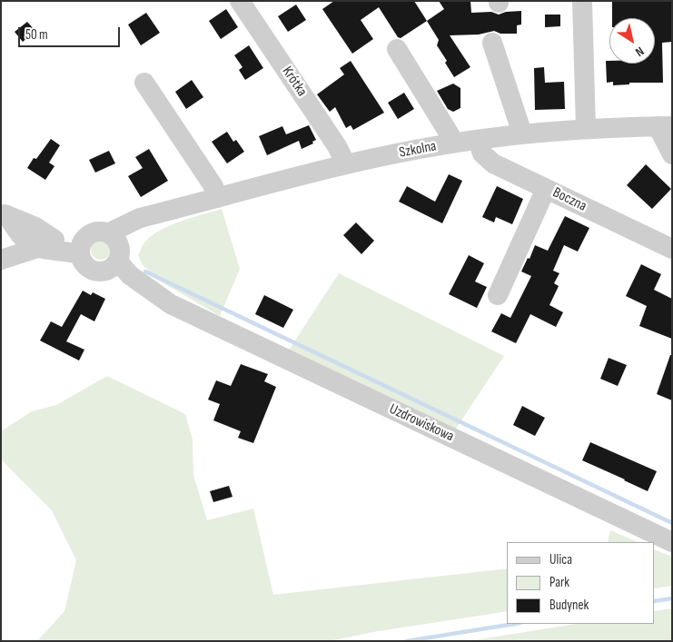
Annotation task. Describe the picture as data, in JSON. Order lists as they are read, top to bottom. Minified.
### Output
{"streets":{"street":["Krótka","Szkolna","Boczna","Uzdrowiskowa"]},"crossings":[["Krótka","Szkolna"],["Szkolna","Boczna"],["Szkolna","Uzdrowiskowa"]],"legend":["Ulica","Park","Budynek"],"scale_bar":"50 m","north":"bottom right"}
